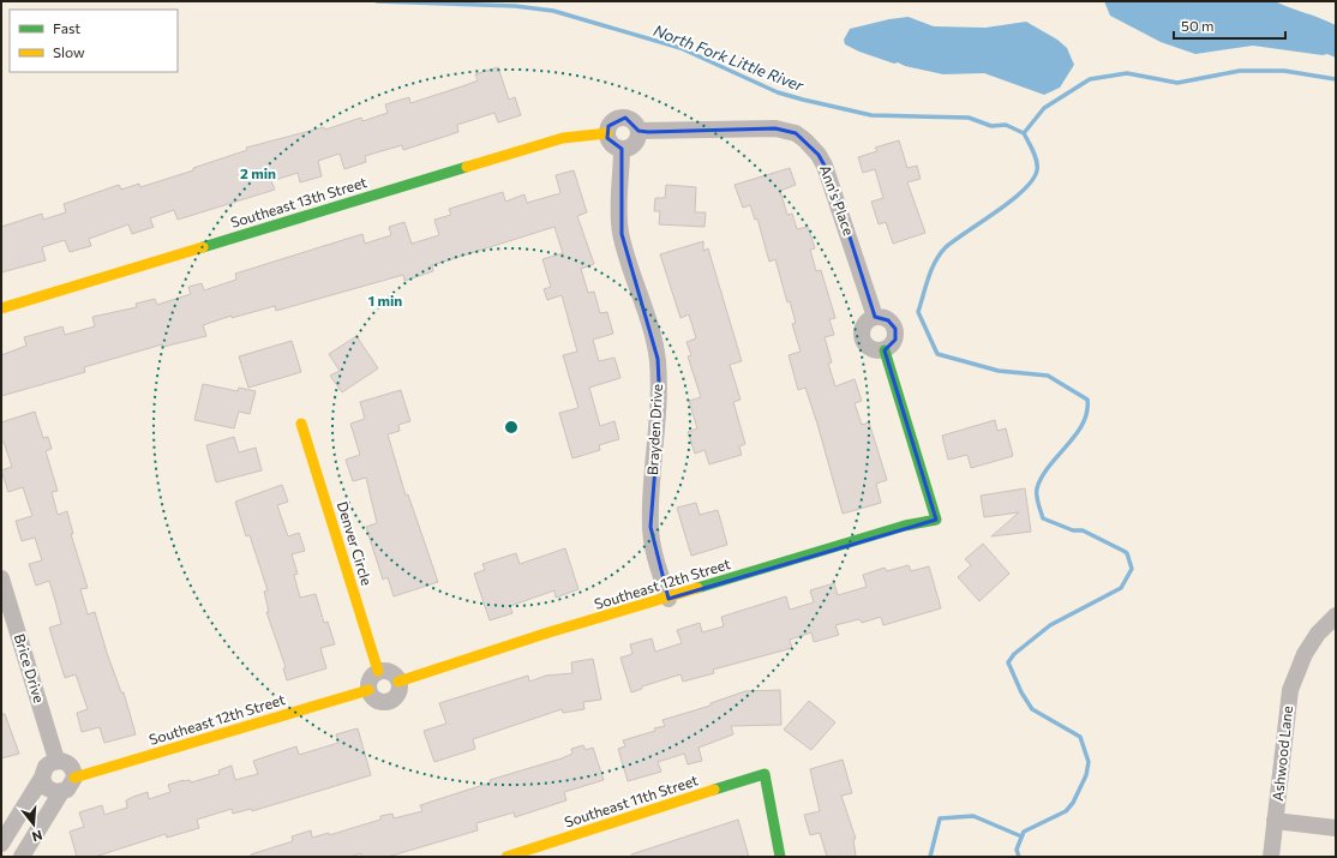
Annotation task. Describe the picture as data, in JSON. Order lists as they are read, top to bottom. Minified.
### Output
{"streets":{"street":["Ann's Place","Southeast 13th Street","Brayden Drive","Denver Circle","Southeast 12th Street","Brice Drive","Ashwood Lane","Southeast 11th Street"]},"crossings":[["Ann's Place","Southeast 13th Street"],["Ann's Place","Brayden Drive"],["Ann's Place","Southeast 12th Street"],["Southeast 13th Street","Brayden Drive"],["Brayden Drive","Southeast 12th Street"],["Denver Circle","Southeast 12th Street"],["Southeast 12th Street","Brice Drive"]],"water":["North Fork Little River"],"legend":["Fast","Slow"],"scale_bar":"50 m","north":"bottom","rings":["2 min","1 min"]}
